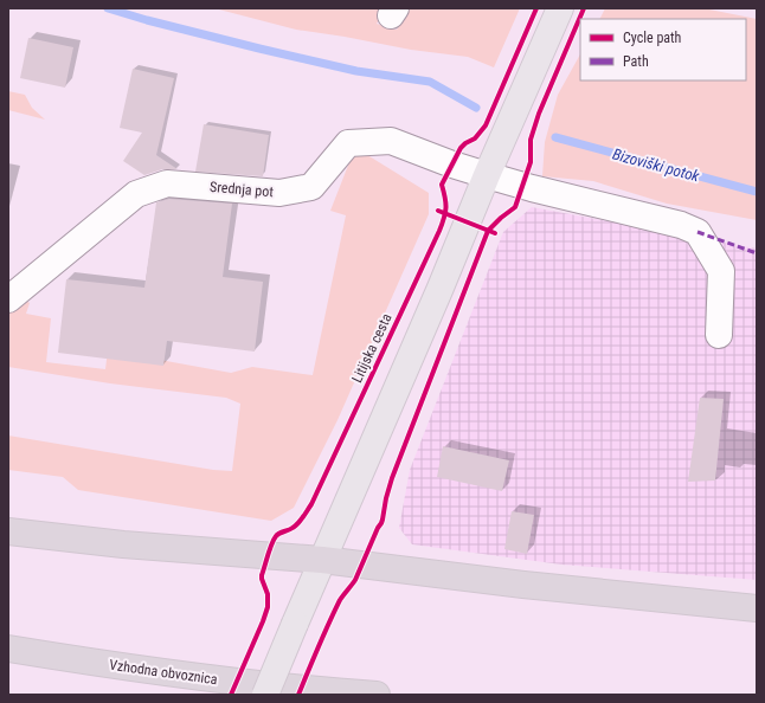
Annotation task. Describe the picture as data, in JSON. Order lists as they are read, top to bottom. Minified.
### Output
{"streets":{"highway":["Vzhodna obvoznica"],"street":["Srednja pot"],"cycle path":["Litijska cesta"]},"water":["Bizoviški potok"],"legend":["Cycle path","Path"]}
